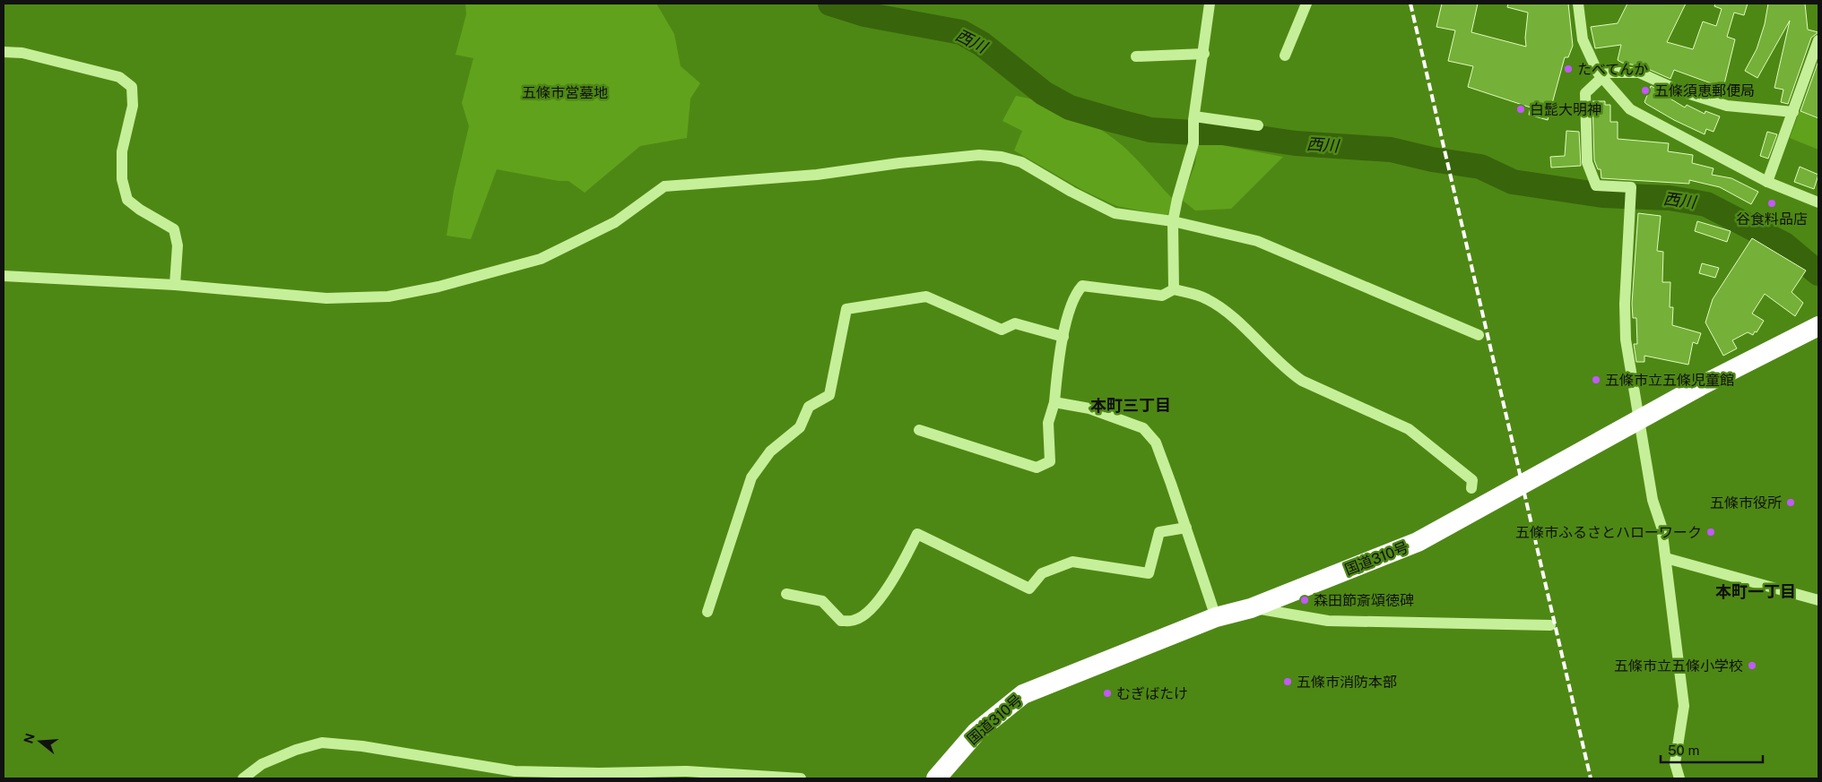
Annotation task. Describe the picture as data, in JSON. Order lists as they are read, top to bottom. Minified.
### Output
{"streets":{"highway":["国道310号"]},"districts":["本町三丁目","本町一丁目"],"water":["西川"],"parks":["五條市営墓地"],"places":["たべてんか","五條須恵郵便局","白髭大明神","谷食料品店","五條市立五條児童館","五條市役所","五條市ふるさとハローワーク","森田節斎頌徳碑","五條市立五條小学校","五條市消防本部","むぎばたけ"],"scale_bar":"50 m","north":"left"}
